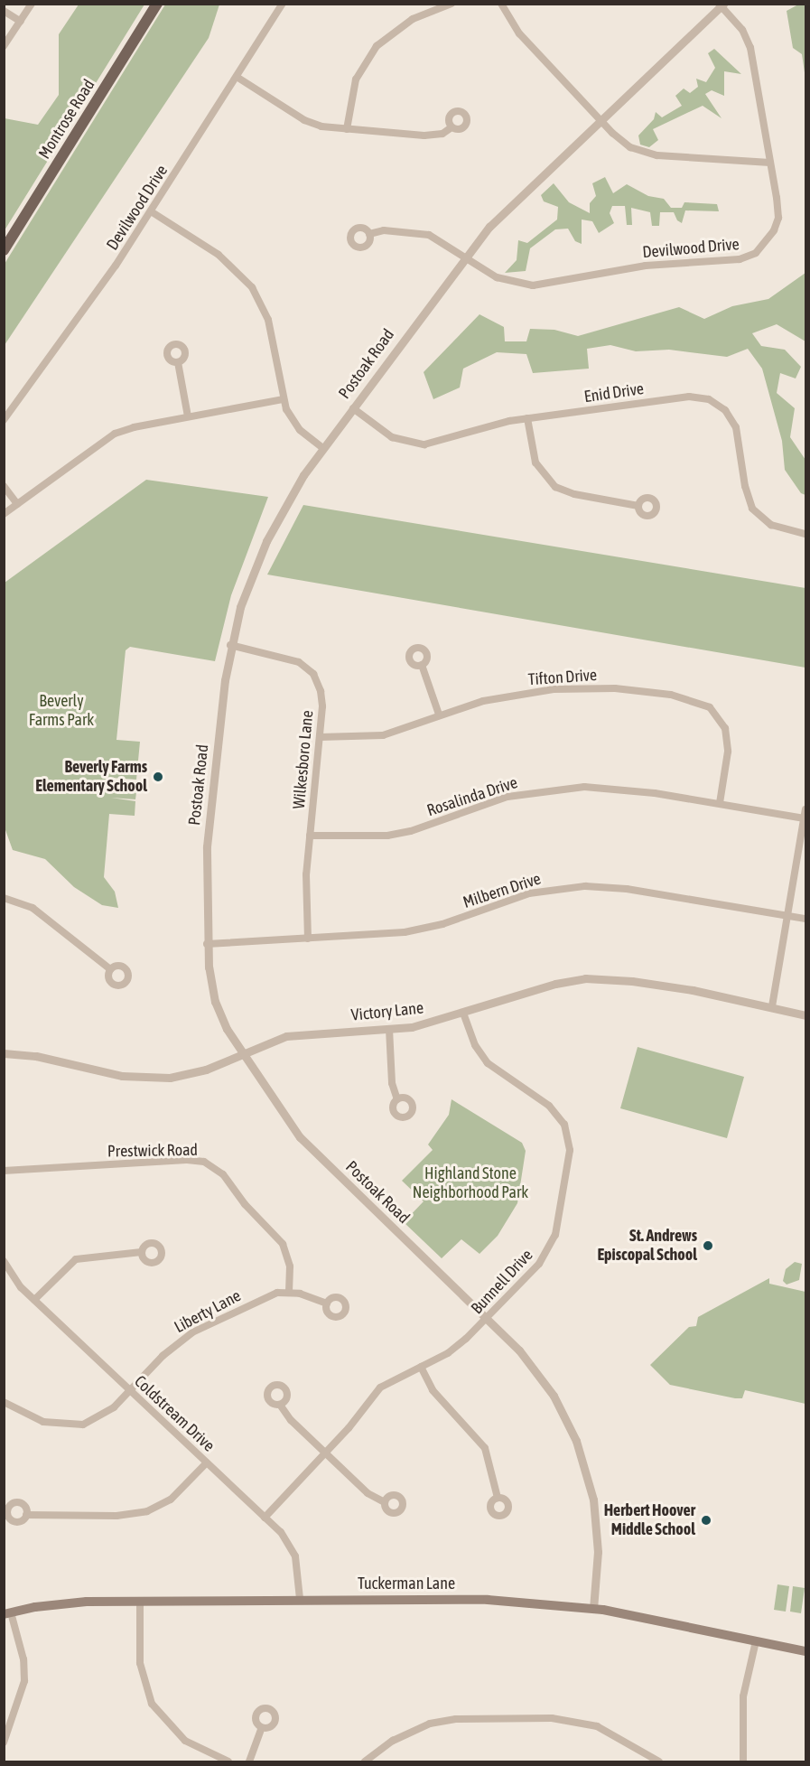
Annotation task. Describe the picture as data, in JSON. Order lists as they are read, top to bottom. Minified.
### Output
{"streets":{"main road":["Montrose Road","Tuckerman Lane"],"street":["Devilwood Drive","Postoak Road","Enid Drive","Tifton Drive","Wilkesboro Lane","Rosalinda Drive","Milbern Drive","Victory Lane","Prestwick Road","Bunnell Drive","Liberty Lane","Coldstream Drive"]},"crossings":[["Devilwood Drive","Postoak Road"],["Postoak Road","Enid Drive"],["Postoak Road","Wilkesboro Lane"],["Postoak Road","Milbern Drive"],["Postoak Road","Victory Lane"],["Postoak Road","Bunnell Drive"],["Postoak Road","Tuckerman Lane"],["Tifton Drive","Wilkesboro Lane"],["Tifton Drive","Rosalinda Drive"],["Wilkesboro Lane","Rosalinda Drive"],["Wilkesboro Lane","Milbern Drive"],["Victory Lane","Bunnell Drive"],["Prestwick Road","Liberty Lane"],["Bunnell Drive","Coldstream Drive"],["Liberty Lane","Coldstream Drive"],["Coldstream Drive","Tuckerman Lane"]],"parks":["Beverly Farms Park","Highland Stone Neighborhood Park"],"places":["Beverly Farms Elementary School","St. Andrews Episcopal School","Herbert Hoover Middle School"]}
